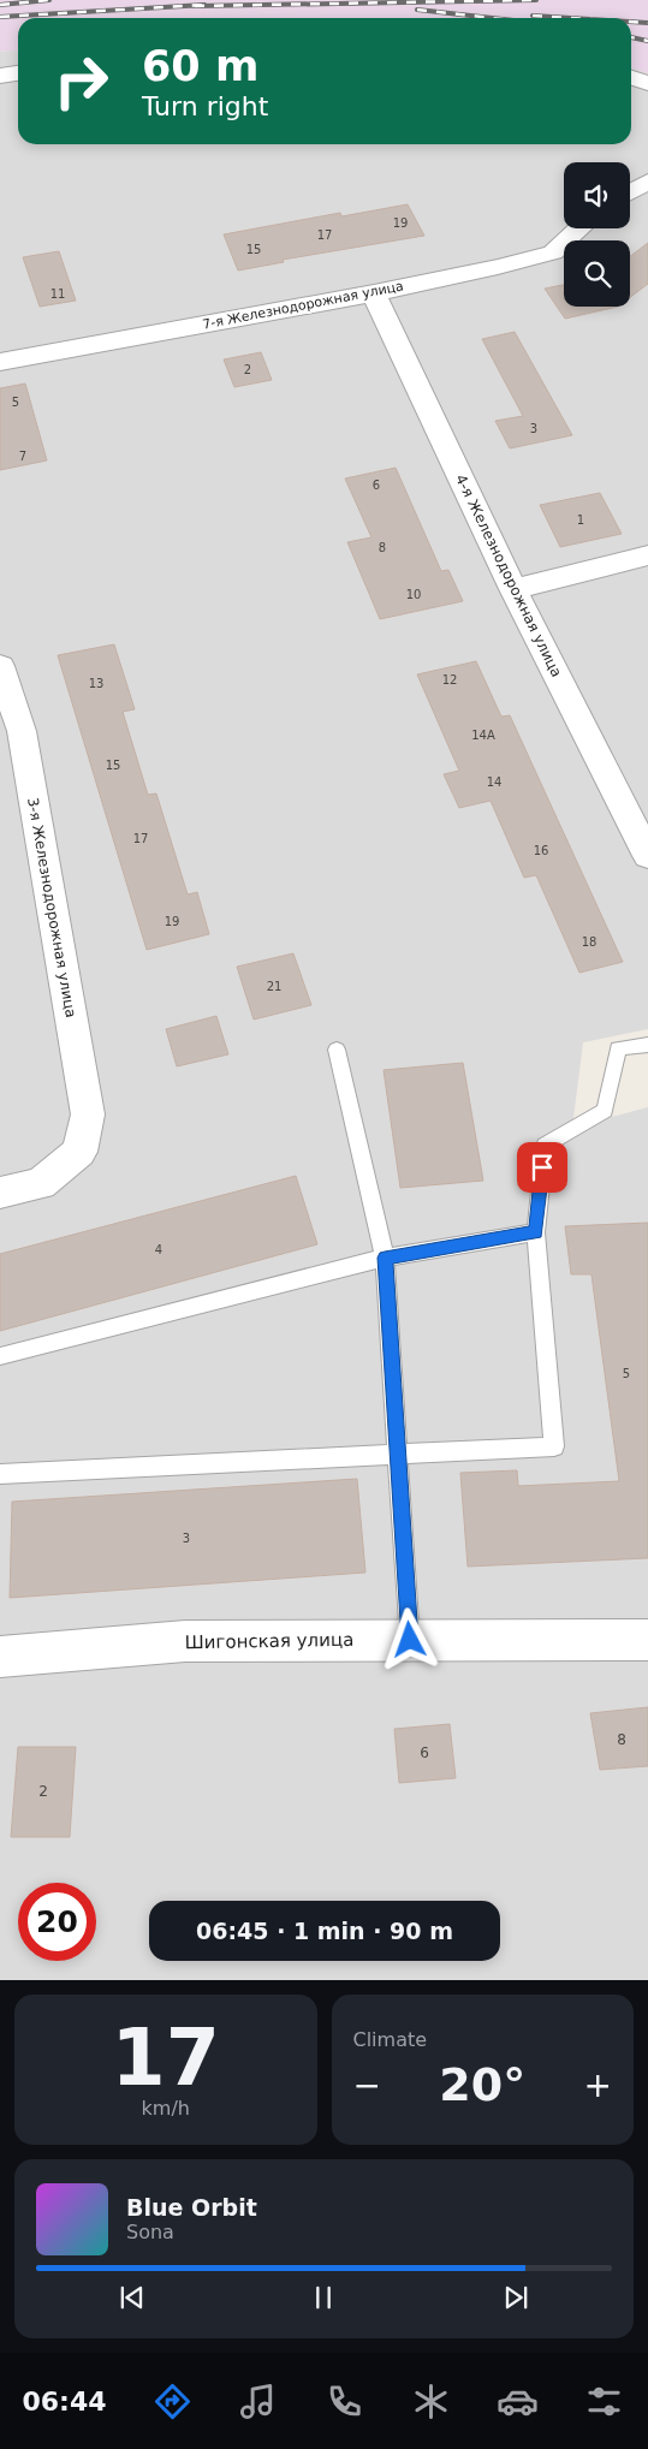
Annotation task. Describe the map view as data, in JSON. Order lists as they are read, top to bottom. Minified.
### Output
{"streets":{"street":["7-я Железнодорожная улица","4-я Железнодорожная улица","3-я Железнодорожная улица","Шигонская улица"]},"crossings":[["7-я Железнодорожная улица","4-я Железнодорожная улица"]],"house_numbers":["19","17","15","11","2","5","3","7","6","1","8","10","12","13","14А","15","14","17","16","19","18","21","4","5","3","8","6","2"],"page":{"turn":["60 m","Turn right"],"limit":"20","trip":"06:45 · 1 min · 90 m","tile":[["17","km/h"],"Climate"],"heat":["−","20°","+"],"song":["Blue Orbit","Sona"],"tabs":"06:44"}}
